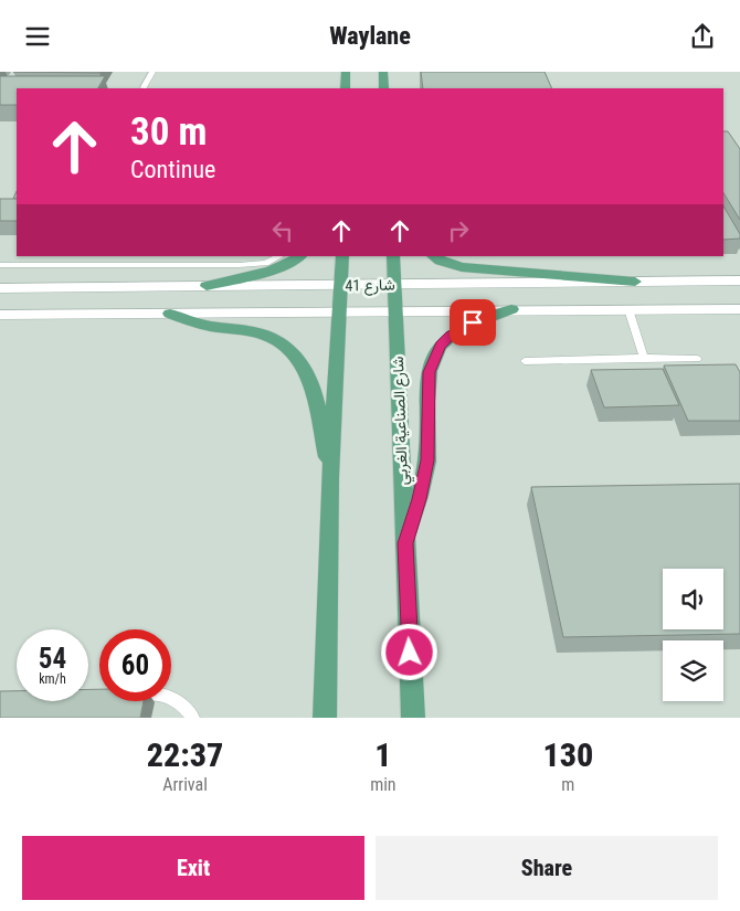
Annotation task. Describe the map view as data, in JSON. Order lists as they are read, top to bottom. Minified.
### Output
{"streets":{"main road":["شارع الصناعية الغربي"],"street":["شارع 41"]},"crossings":[["شارع 41","شارع الصناعية الغربي"]],"page":{"header":"Waylane","turn":["30 m","Continue"],"speed":"54 km/h","limit":"60","eta":["22:37","Arrival","1","min","130","m"],"buttons":["Exit","Share"]}}
